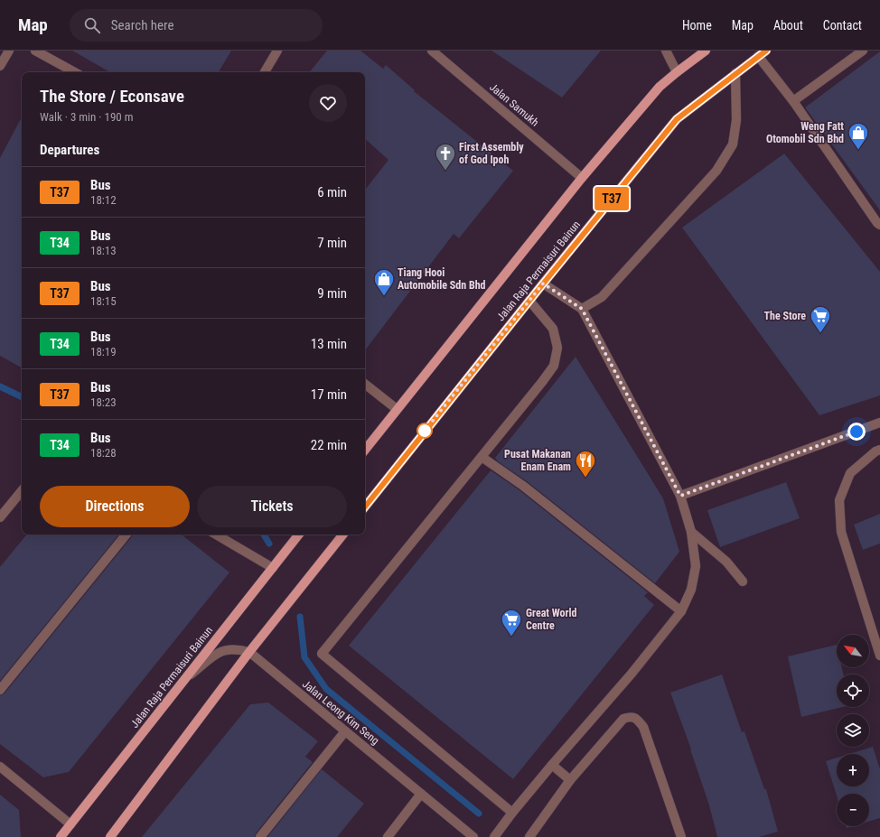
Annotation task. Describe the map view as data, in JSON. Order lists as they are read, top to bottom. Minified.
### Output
{"streets":{"main road":["Jalan Raja Permaisuri Bainun"],"street":["Jalan Samukh","Jalan Leong Kim Seng"]},"crossings":[["Jalan Raja Permaisuri Bainun","Jalan Leong Kim Seng"]],"places":{"shop":["Weng Fatt Otomobil Sdn Bhd","Tiang Hooi Automobile Sdn Bhd"],"church":["First Assembly of God Ipoh"],"supermarket":["The Store","Great World Centre"],"restaurant":["Pusat Makanan Enam Enam"]},"lines":["bus line T37"],"north":"top left","page":{"header":"Map","search":"Search here","nav":["Home","Map","About","Contact"],"on_map":"T37","heading":[["The Store / Econsave","Walk · 3 min · 190 m"],"Departures"],"list":[{"mark":"T37","name":"Bus","note":"18:12","value":"6 min"},{"mark":"T34","name":"Bus","note":"18:13","value":"7 min"},{"mark":"T37","name":"Bus","note":"18:15","value":"9 min"},{"mark":"T34","name":"Bus","note":"18:19","value":"13 min"},{"mark":"T37","name":"Bus","note":"18:23","value":"17 min"},{"mark":"T34","name":"Bus","note":"18:28","value":"22 min"}],"buttons":["Directions","Tickets"],"map_buttons":["+","−"]}}
